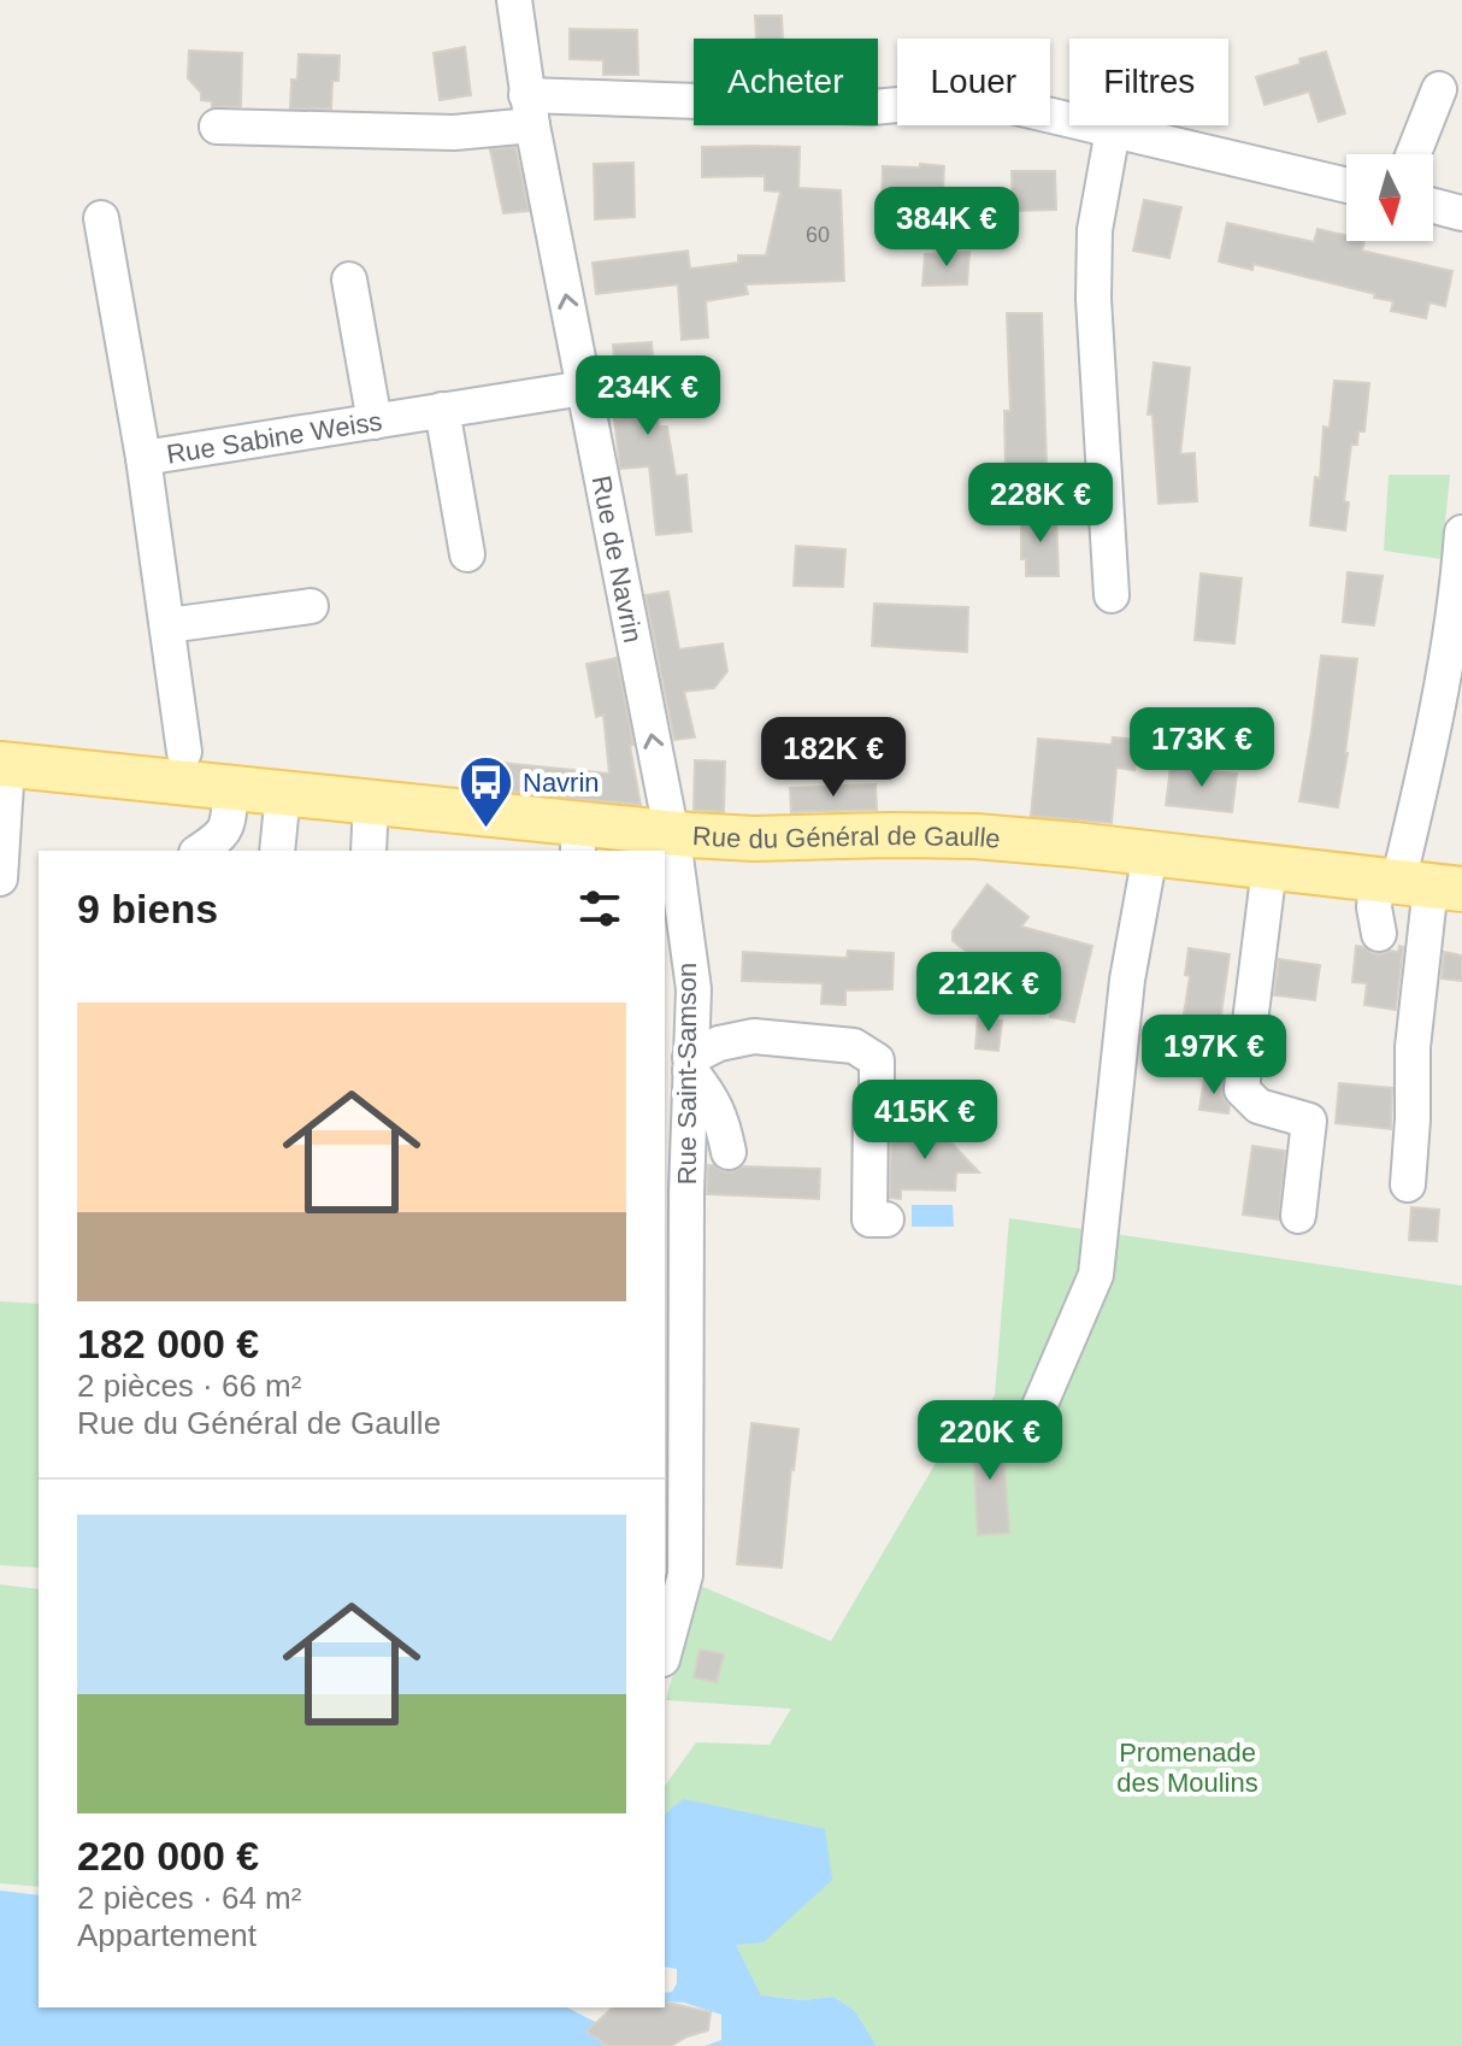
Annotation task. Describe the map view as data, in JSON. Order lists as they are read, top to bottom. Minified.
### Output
{"streets":{"main road":["Rue du Général de Gaulle"],"street":["Rue Sabine Weiss","Rue de Navrin","Rue Saint-Samson"]},"crossings":[["Rue Sabine Weiss","Rue de Navrin"],["Rue de Navrin","Rue du Général de Gaulle"],["Rue de Navrin","Rue Saint-Samson"],["Rue du Général de Gaulle","Rue Saint-Samson"]],"parks":["Promenade des Moulins"],"places":{"bus stop":["Navrin"]},"house_numbers":["60"],"north":"bottom","page":{"chip":["Acheter","Louer","Filtres"],"price":["384K €","234K €","228K €","173K €","182K €","212K €","197K €","415K €","220K €"],"heading":"9 biens","list":[{"name":"182 000 €","note":"2 pièces · 66 m² · Rue du Général de Gaulle"},{"name":"220 000 €","note":"2 pièces · 64 m² · Appartement"}]}}
